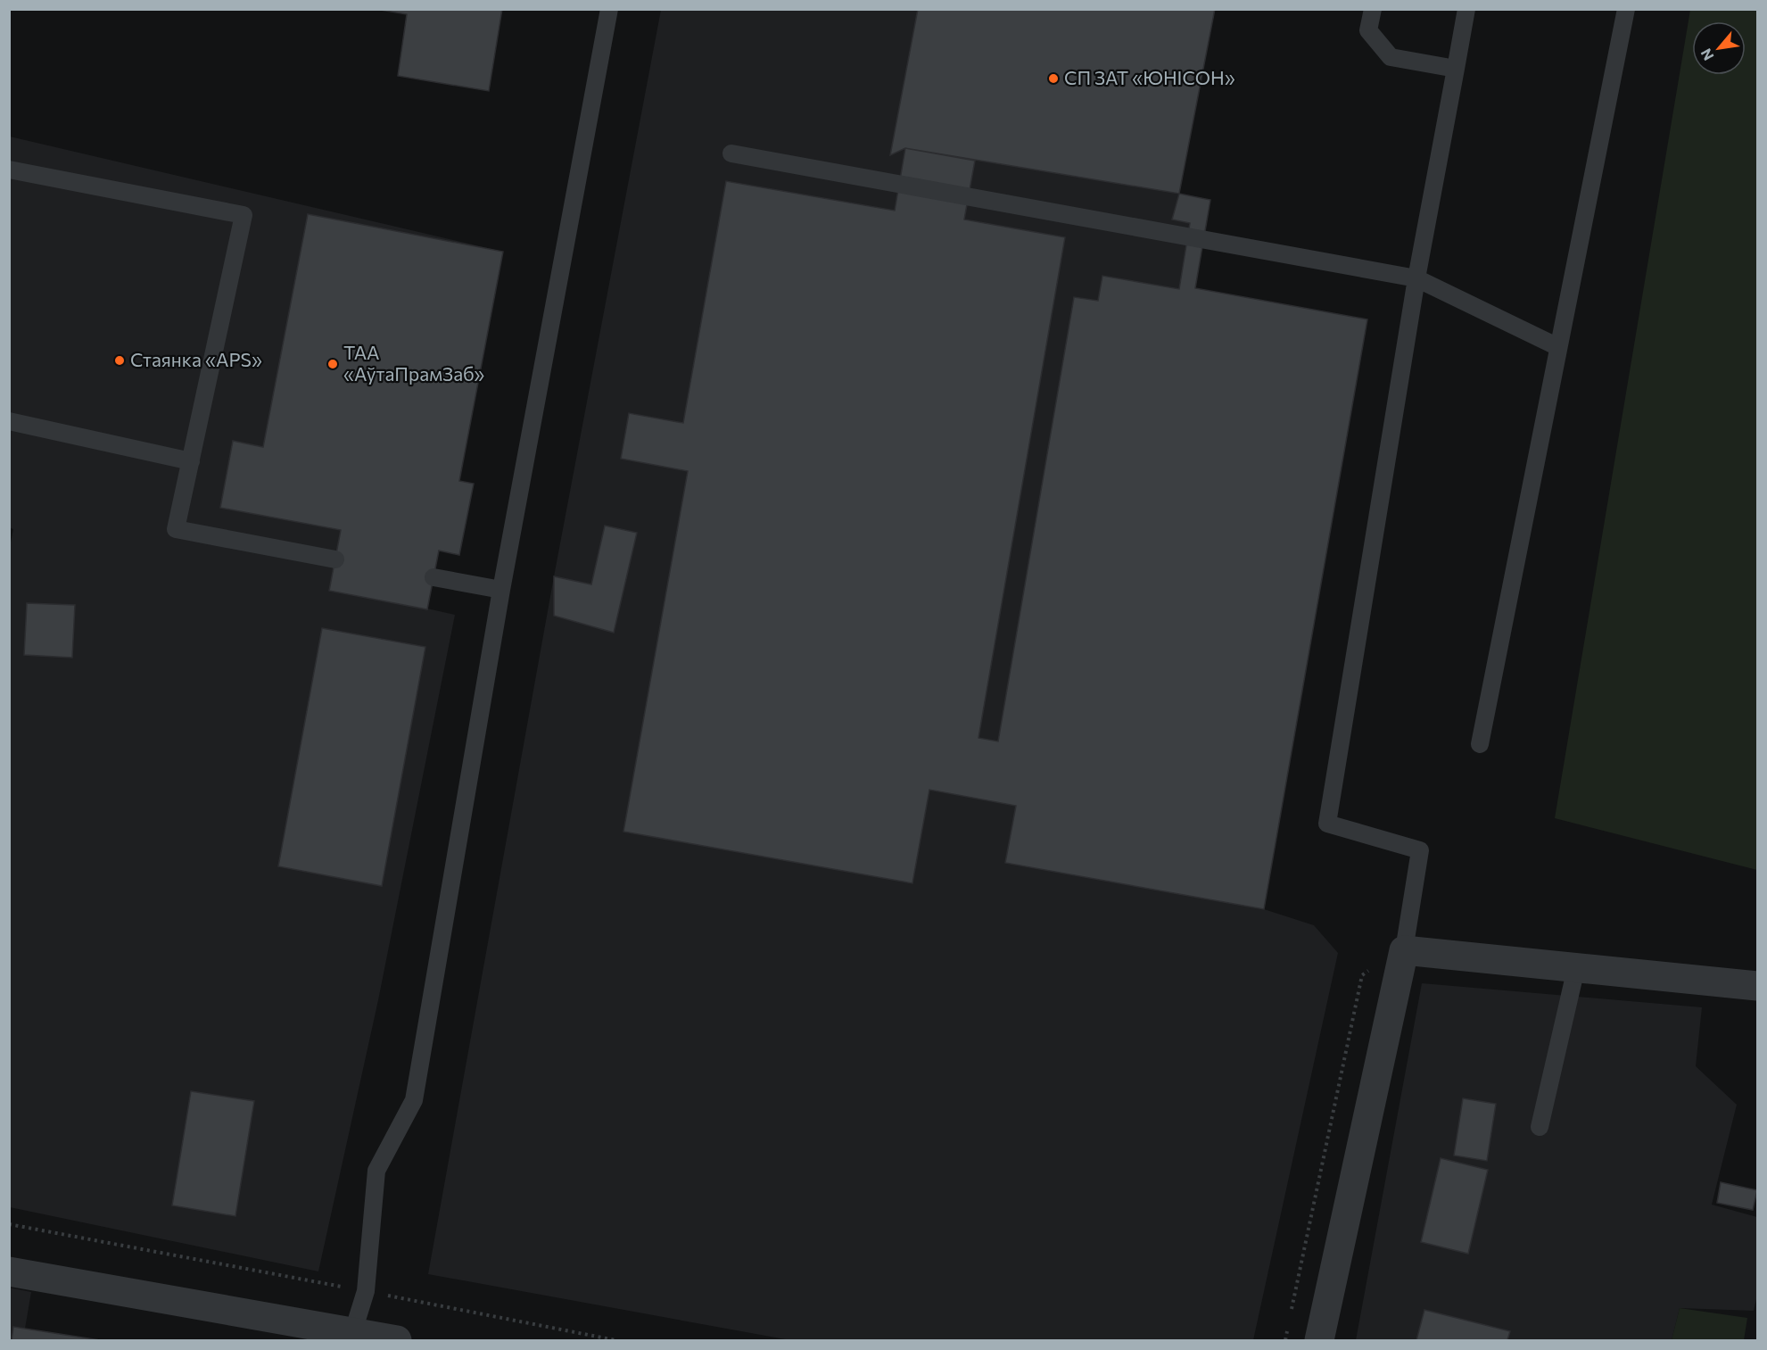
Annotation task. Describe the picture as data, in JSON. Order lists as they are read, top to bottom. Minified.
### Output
{"places":["СП ЗАТ «ЮНІСОН»","Стаянка «APS»","ТАА «АўтаПрамЗаб»"],"north":"bottom left"}
